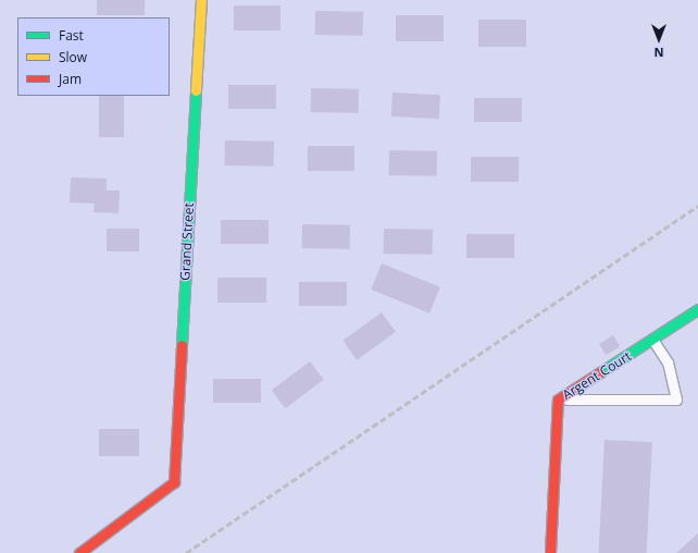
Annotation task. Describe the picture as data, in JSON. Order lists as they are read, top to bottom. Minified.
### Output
{"streets":{"street":["Grand Street","Argent Court"]},"legend":["Fast","Slow","Jam"],"north":"bottom"}
